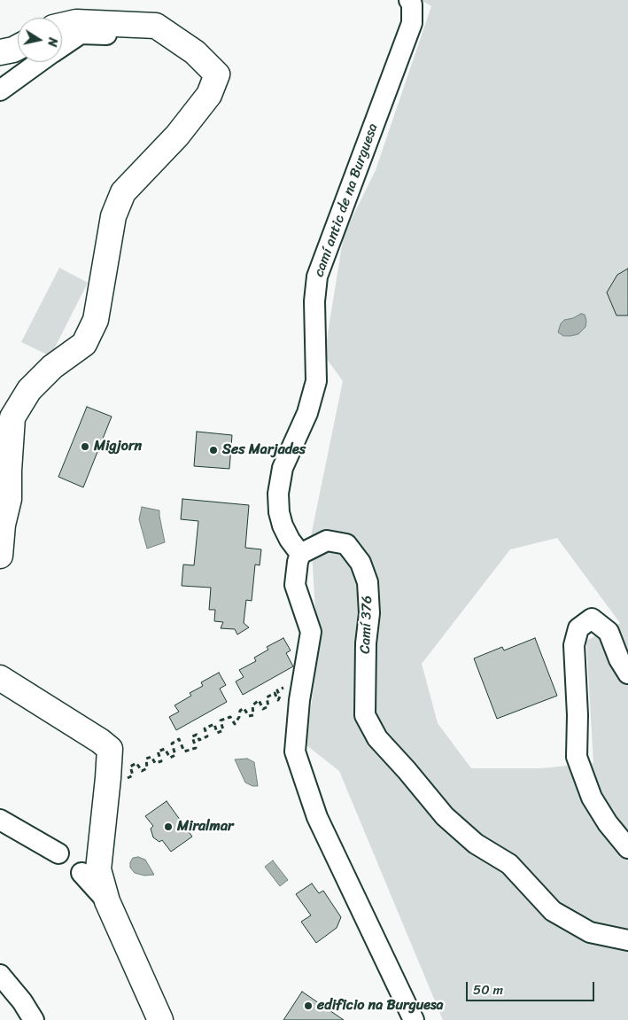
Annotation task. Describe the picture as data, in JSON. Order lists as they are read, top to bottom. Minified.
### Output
{"streets":{"street":["camí antic de na Burguesa","Camí 376"]},"crossings":[["camí antic de na Burguesa","Camí 376"]],"places":["Migjorn","Ses Marjades","Miralmar","edificio na Burguesa"],"scale_bar":"50 m","north":"right"}
